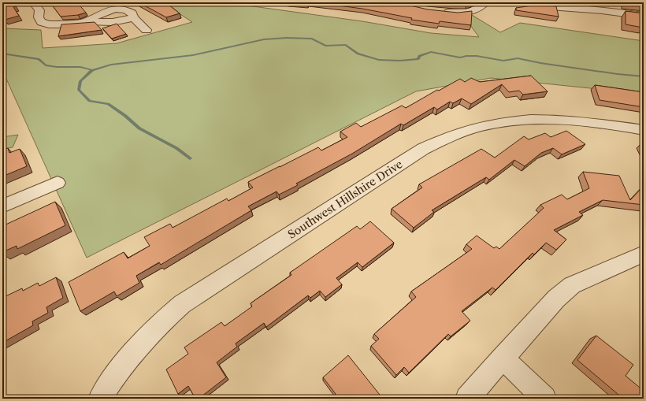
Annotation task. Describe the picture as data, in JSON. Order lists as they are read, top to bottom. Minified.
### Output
{"streets":{"street":["Southwest Hillshire Drive"]}}
